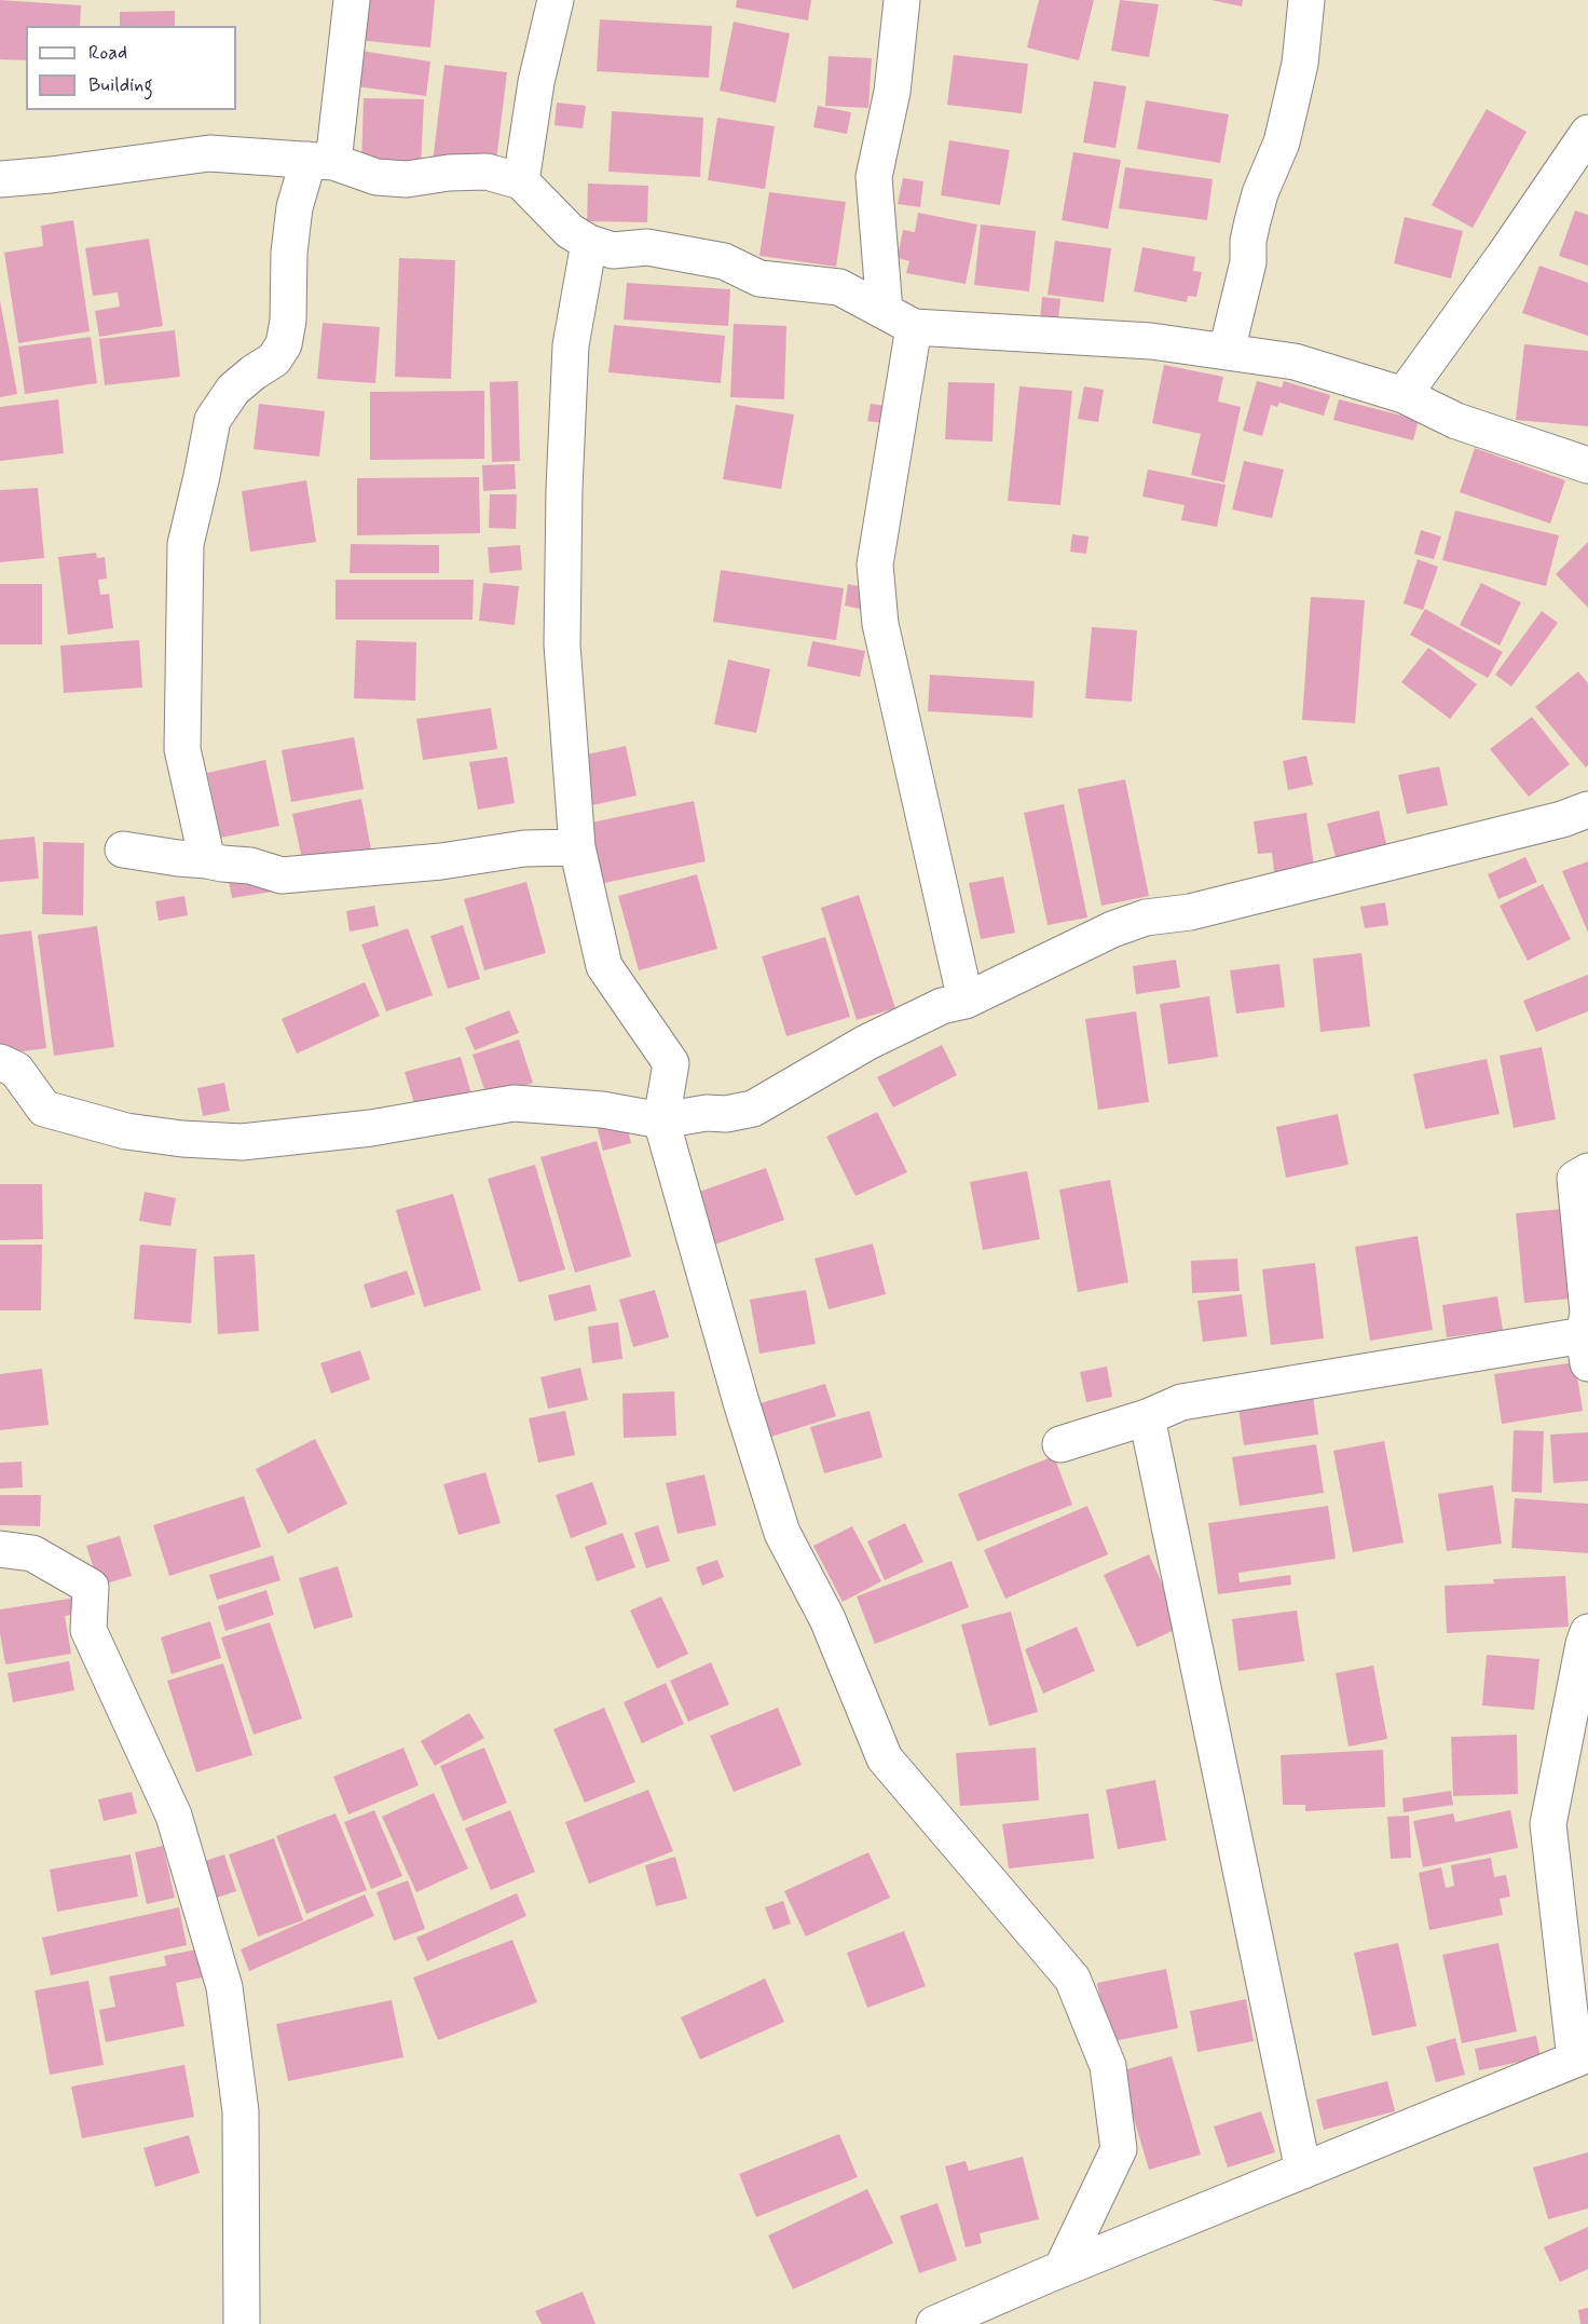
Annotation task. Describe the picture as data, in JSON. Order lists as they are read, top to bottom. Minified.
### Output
{"legend":["Road","Building"]}
